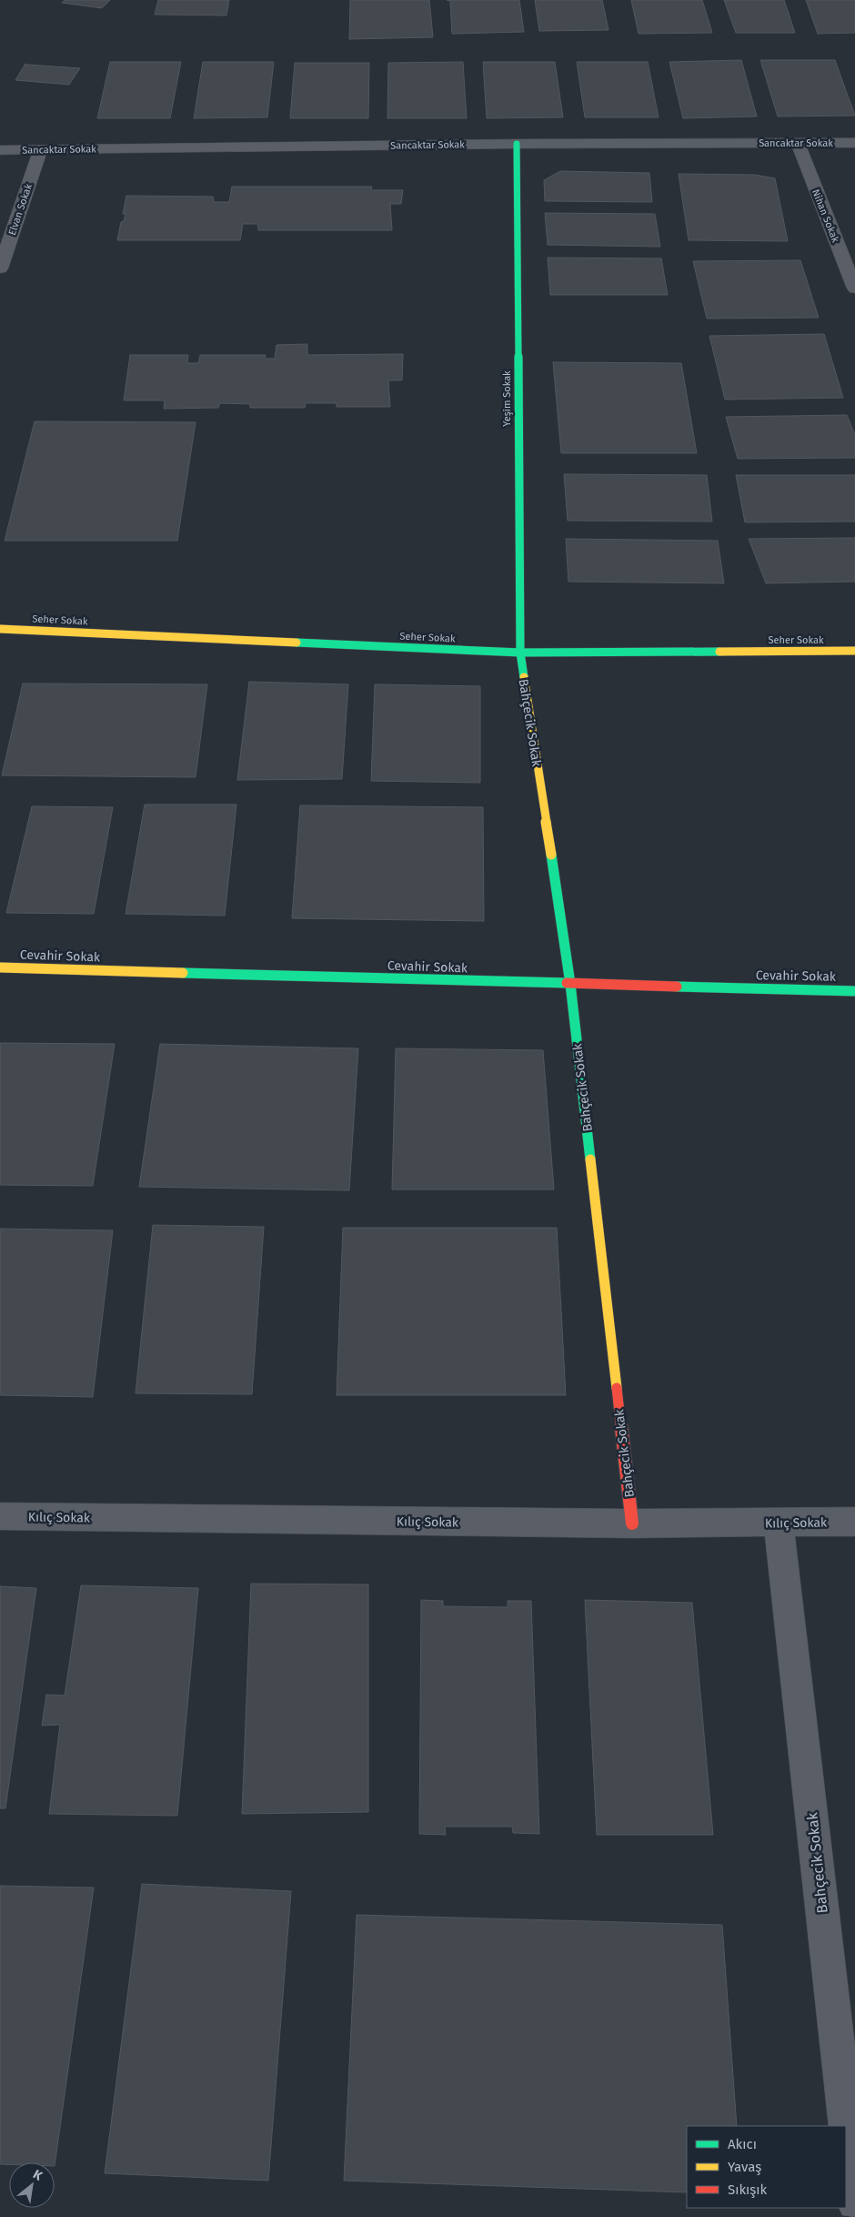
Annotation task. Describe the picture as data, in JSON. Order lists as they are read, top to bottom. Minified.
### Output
{"streets":{"street":["Sancaktar Sokak","Elvan Sokak","Nihan Sokak","Yeşim Sokak","Seher Sokak","Bahçecik Sokak","Cevahir Sokak","Kılıç Sokak"]},"crossings":[["Sancaktar Sokak","Elvan Sokak"],["Sancaktar Sokak","Nihan Sokak"],["Sancaktar Sokak","Yeşim Sokak"],["Yeşim Sokak","Seher Sokak"],["Yeşim Sokak","Bahçecik Sokak"],["Seher Sokak","Bahçecik Sokak"],["Bahçecik Sokak","Cevahir Sokak"],["Bahçecik Sokak","Kılıç Sokak"]],"legend":["Akıcı","Yavaş","Sıkışık"],"north":"top right"}
